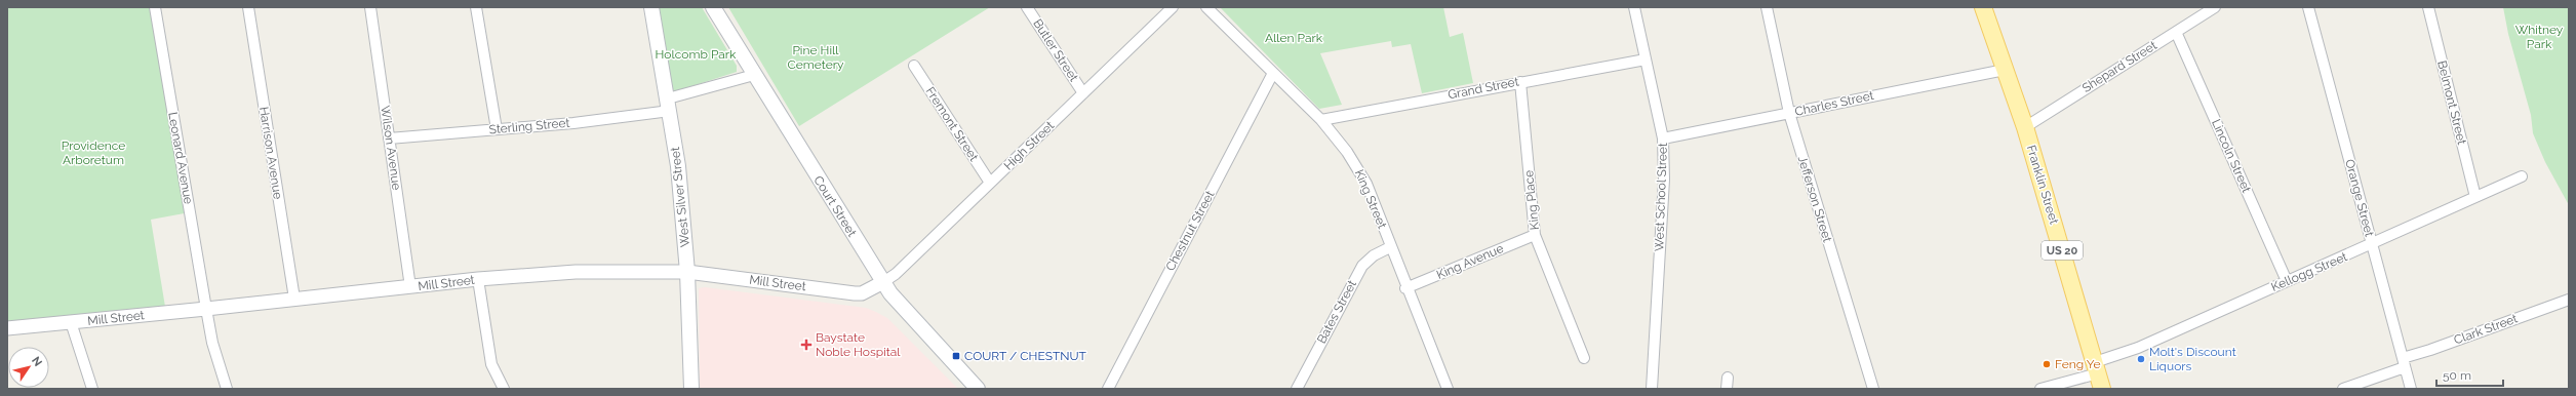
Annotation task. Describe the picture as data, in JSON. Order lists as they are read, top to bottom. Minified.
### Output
{"streets":{"main road":["Franklin Street","West Silver Street","Court Street","US 20"],"street":["Butler Street","Shepard Street","Grand Street","Belmont Street","Charles Street","Fremont Street","Sterling Street","High Street","Wilson Avenue","Harrison Avenue","Lincoln Street","Leonard Avenue","West School Street","Orange Street","King Street","Jefferson Street","King Place","Chestnut Street","King Avenue","Kellogg Street","Mill Street","Bates Street","Clark Street"]},"crossings":[["Butler Street","High Street"],["Shepard Street","Lincoln Street"],["Shepard Street","Franklin Street"],["Grand Street","West School Street"],["Grand Street","King Street"],["Grand Street","King Place"],["Belmont Street","Kellogg Street"],["Charles Street","Franklin Street"],["Charles Street","West School Street"],["Charles Street","Jefferson Street"],["Fremont Street","High Street"],["Sterling Street","Wilson Avenue"],["Sterling Street","West Silver Street"],["Sterling Street","Court Street"],["High Street","Court Street"],["High Street","Mill Street"],["Wilson Avenue","Mill Street"],["Harrison Avenue","Mill Street"],["Lincoln Street","Kellogg Street"],["Leonard Avenue","Mill Street"],["Franklin Street","Kellogg Street"],["West Silver Street","Mill Street"],["Orange Street","Kellogg Street"],["Orange Street","Clark Street"],["King Street","Chestnut Street"],["King Street","King Avenue"],["King Street","Bates Street"],["King Place","King Avenue"],["Court Street","Mill Street"]],"parks":["Whitney Park","Allen Park","Pine Hill Cemetery","Holcomb Park","Providence Arboretum"],"places":{"health":["Baystate Noble Hospital"],"transit":["COURT / CHESTNUT"],"other":["Molt's Discount Liquors","Feng Ye"]},"scale_bar":"50 m","north":"top right"}
